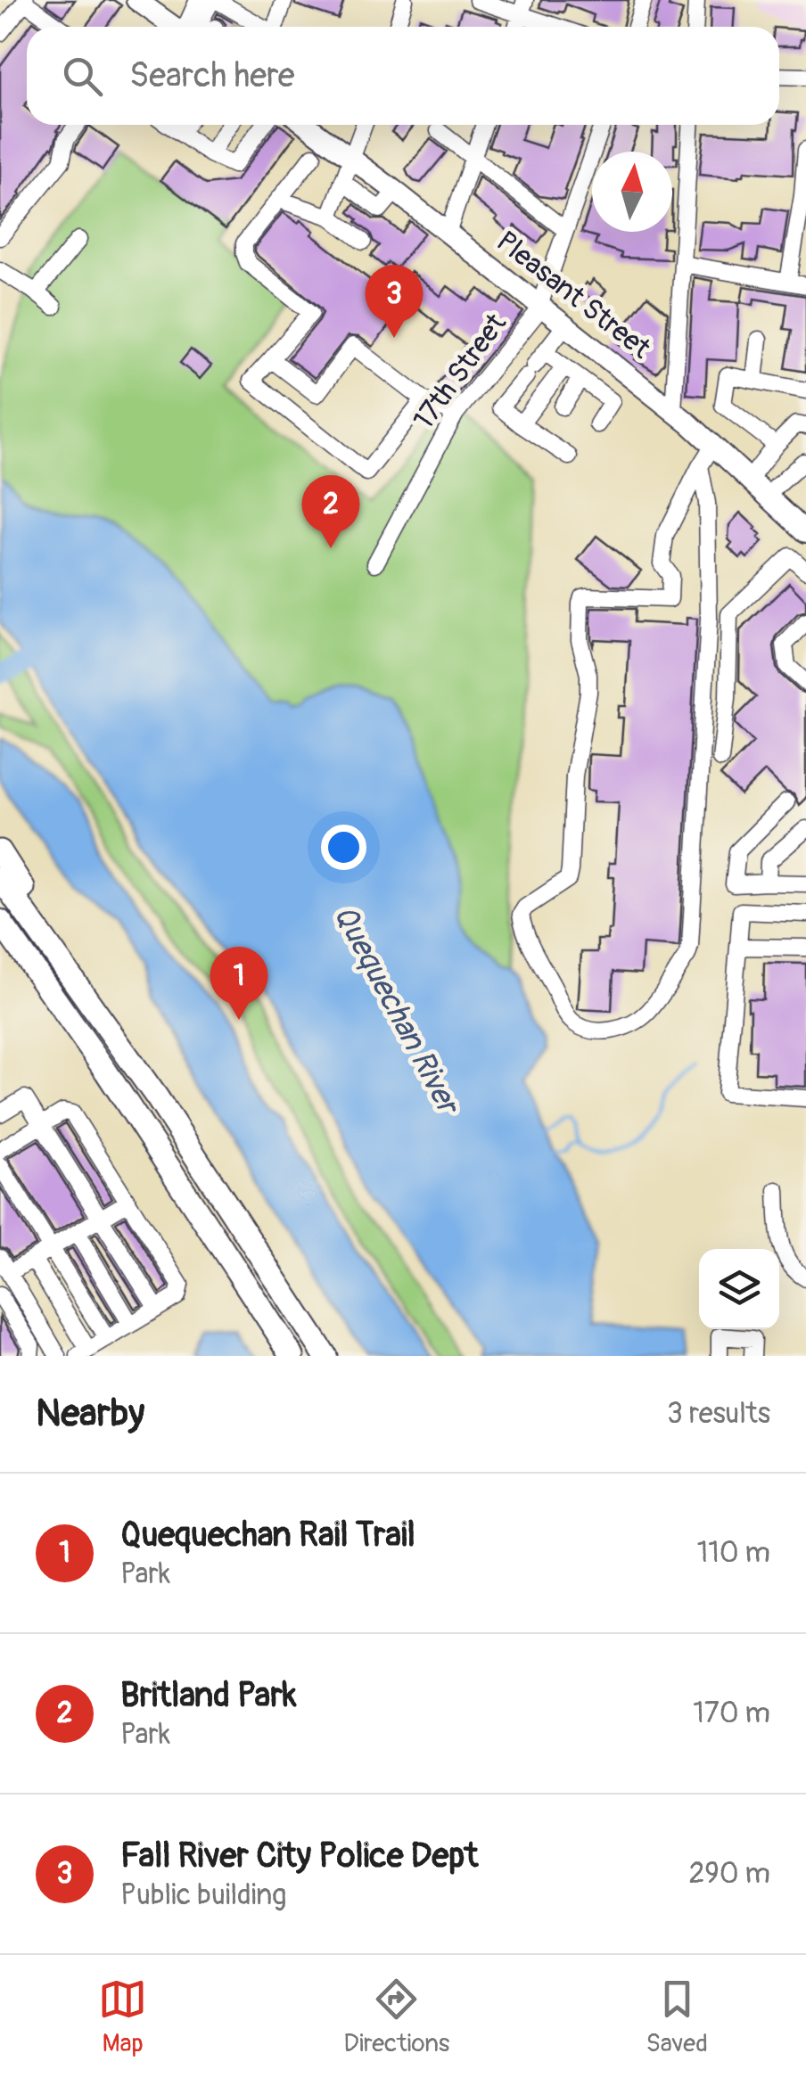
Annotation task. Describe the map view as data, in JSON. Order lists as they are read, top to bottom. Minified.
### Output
{"streets":{"main road":["Pleasant Street"],"street":["17th Street"]},"crossings":[["Pleasant Street","17th Street"]],"water":["Quequechan River"],"north":"top","page":{"search":"Search here","pins":["3","2","1"],"heading":["Nearby","3 results"],"list":[{"mark":"1","name":"Quequechan Rail Trail","note":"Park","value":"110 m"},{"mark":"2","name":"Britland Park","note":"Park","value":"170 m"},{"mark":"3","name":"Fall River City Police Dept","note":"Public building","value":"290 m"}],"nav":["Map","Directions","Saved"]}}
